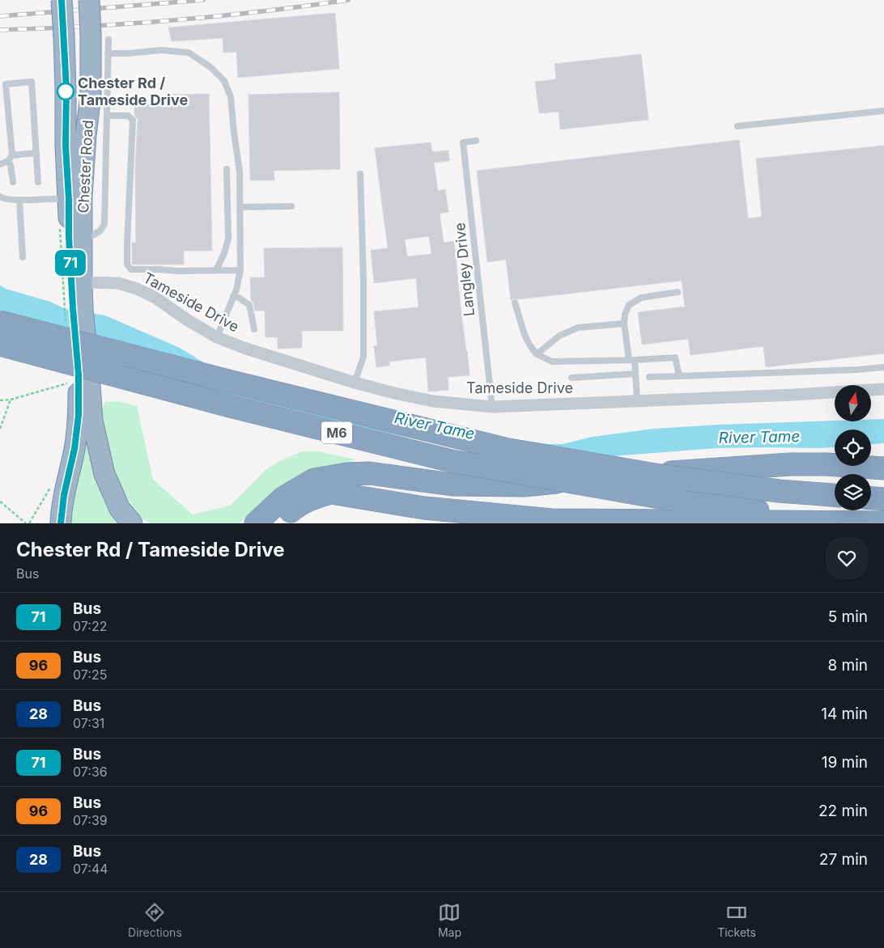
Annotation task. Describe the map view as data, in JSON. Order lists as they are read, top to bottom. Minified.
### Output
{"streets":{"highway":["Chester Road","M6"],"street":["Tameside Drive"],"lane":["Langley Drive"]},"crossings":[["Chester Road","Tameside Drive"],["Langley Drive","Tameside Drive"]],"water":["River Tame"],"places":["Chester Rd / Tameside Drive"],"lines":["bus line 71"],"north":"top","page":{"on_map":"71","heading":["Chester Rd / Tameside Drive","Bus"],"list":[{"mark":"71","name":"Bus","note":"07:22","value":"5 min"},{"mark":"96","name":"Bus","note":"07:25","value":"8 min"},{"mark":"28","name":"Bus","note":"07:31","value":"14 min"},{"mark":"71","name":"Bus","note":"07:36","value":"19 min"},{"mark":"96","name":"Bus","note":"07:39","value":"22 min"},{"mark":"28","name":"Bus","note":"07:44","value":"27 min"}],"tabs":["Directions","Map","Tickets"]}}
